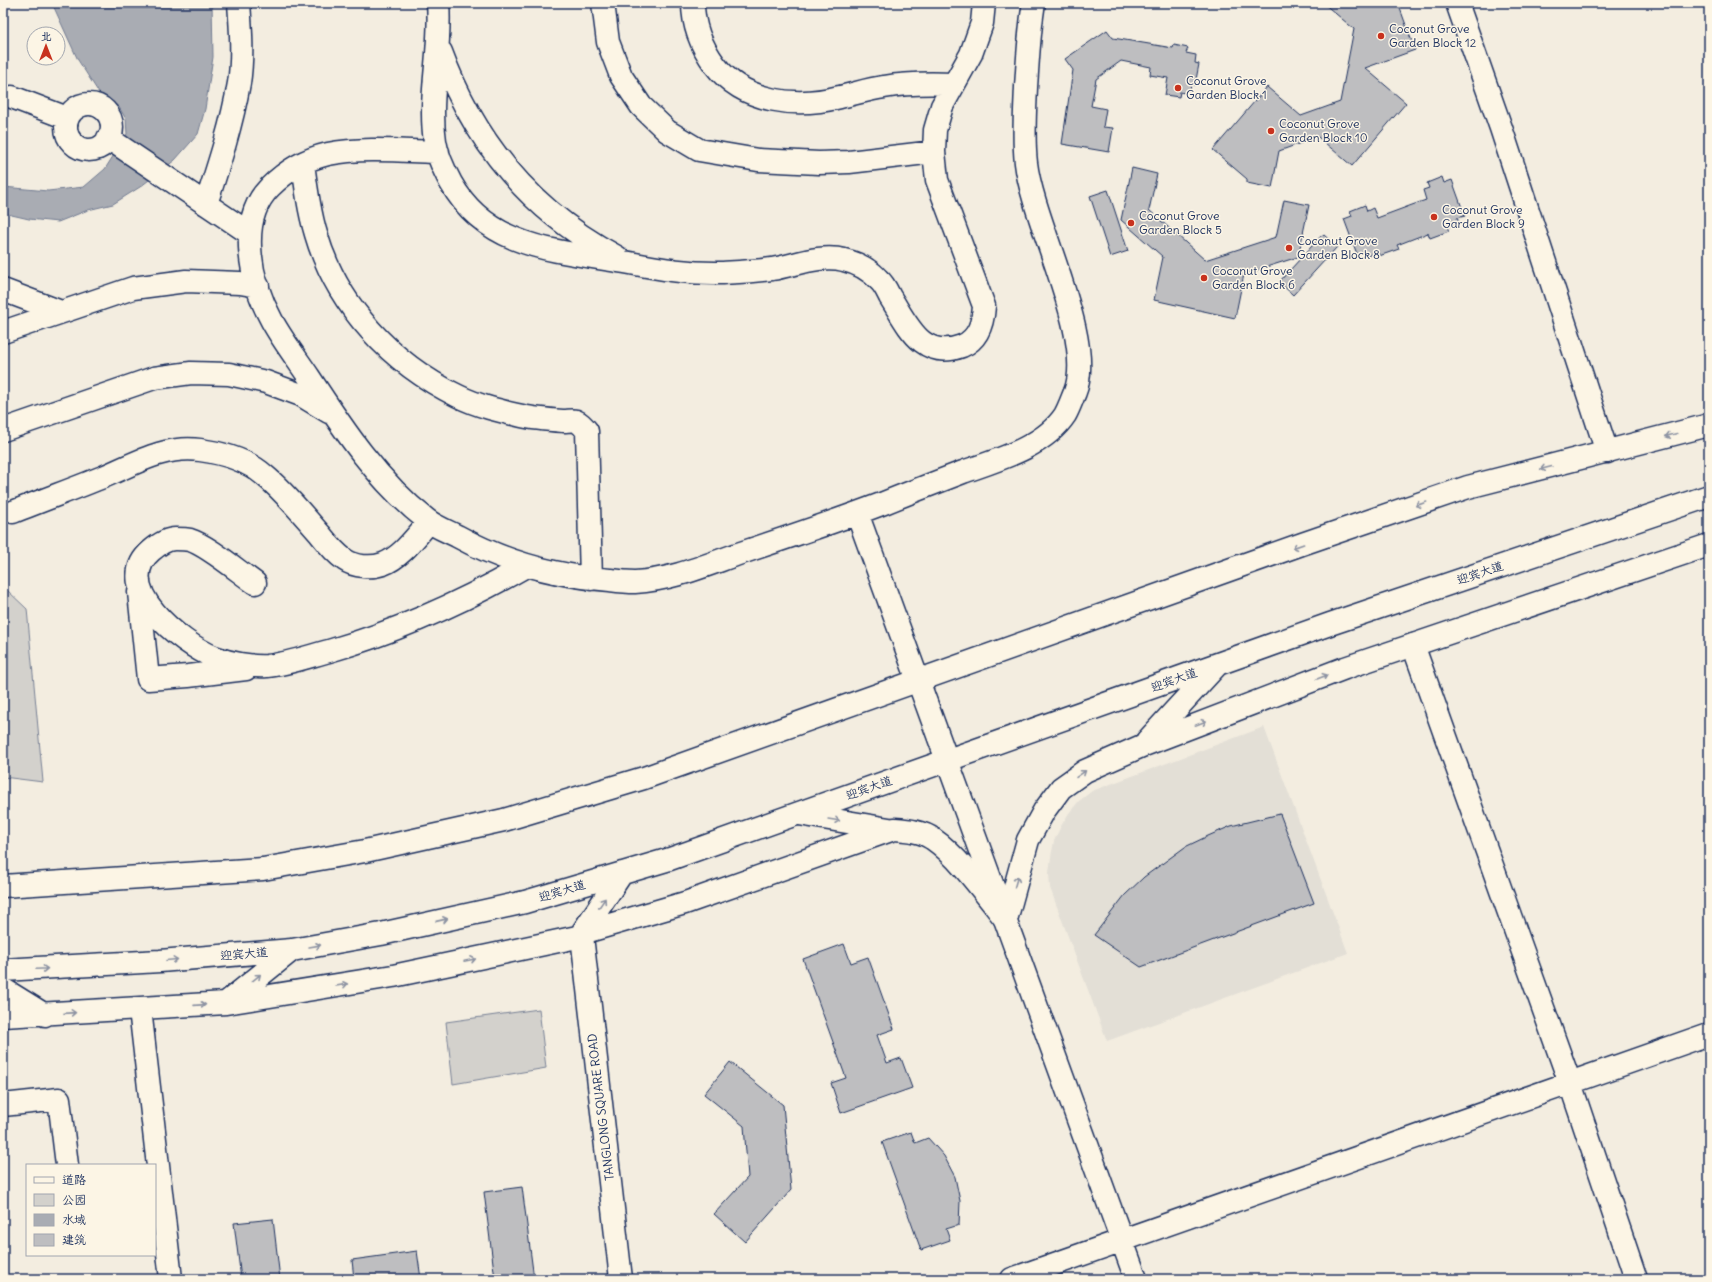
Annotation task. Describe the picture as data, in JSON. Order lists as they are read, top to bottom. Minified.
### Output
{"streets":{"main road":["迎宾大道","TANGLONG SQUARE ROAD"]},"places":["Coconut Grove Garden Block 12","Coconut Grove Garden Block 1","Coconut Grove Garden Block 10","Coconut Grove Garden Block 9","Coconut Grove Garden Block 5","Coconut Grove Garden Block 8","Coconut Grove Garden Block 6"],"legend":["道路","公园","水域","建筑"],"north":"top"}
